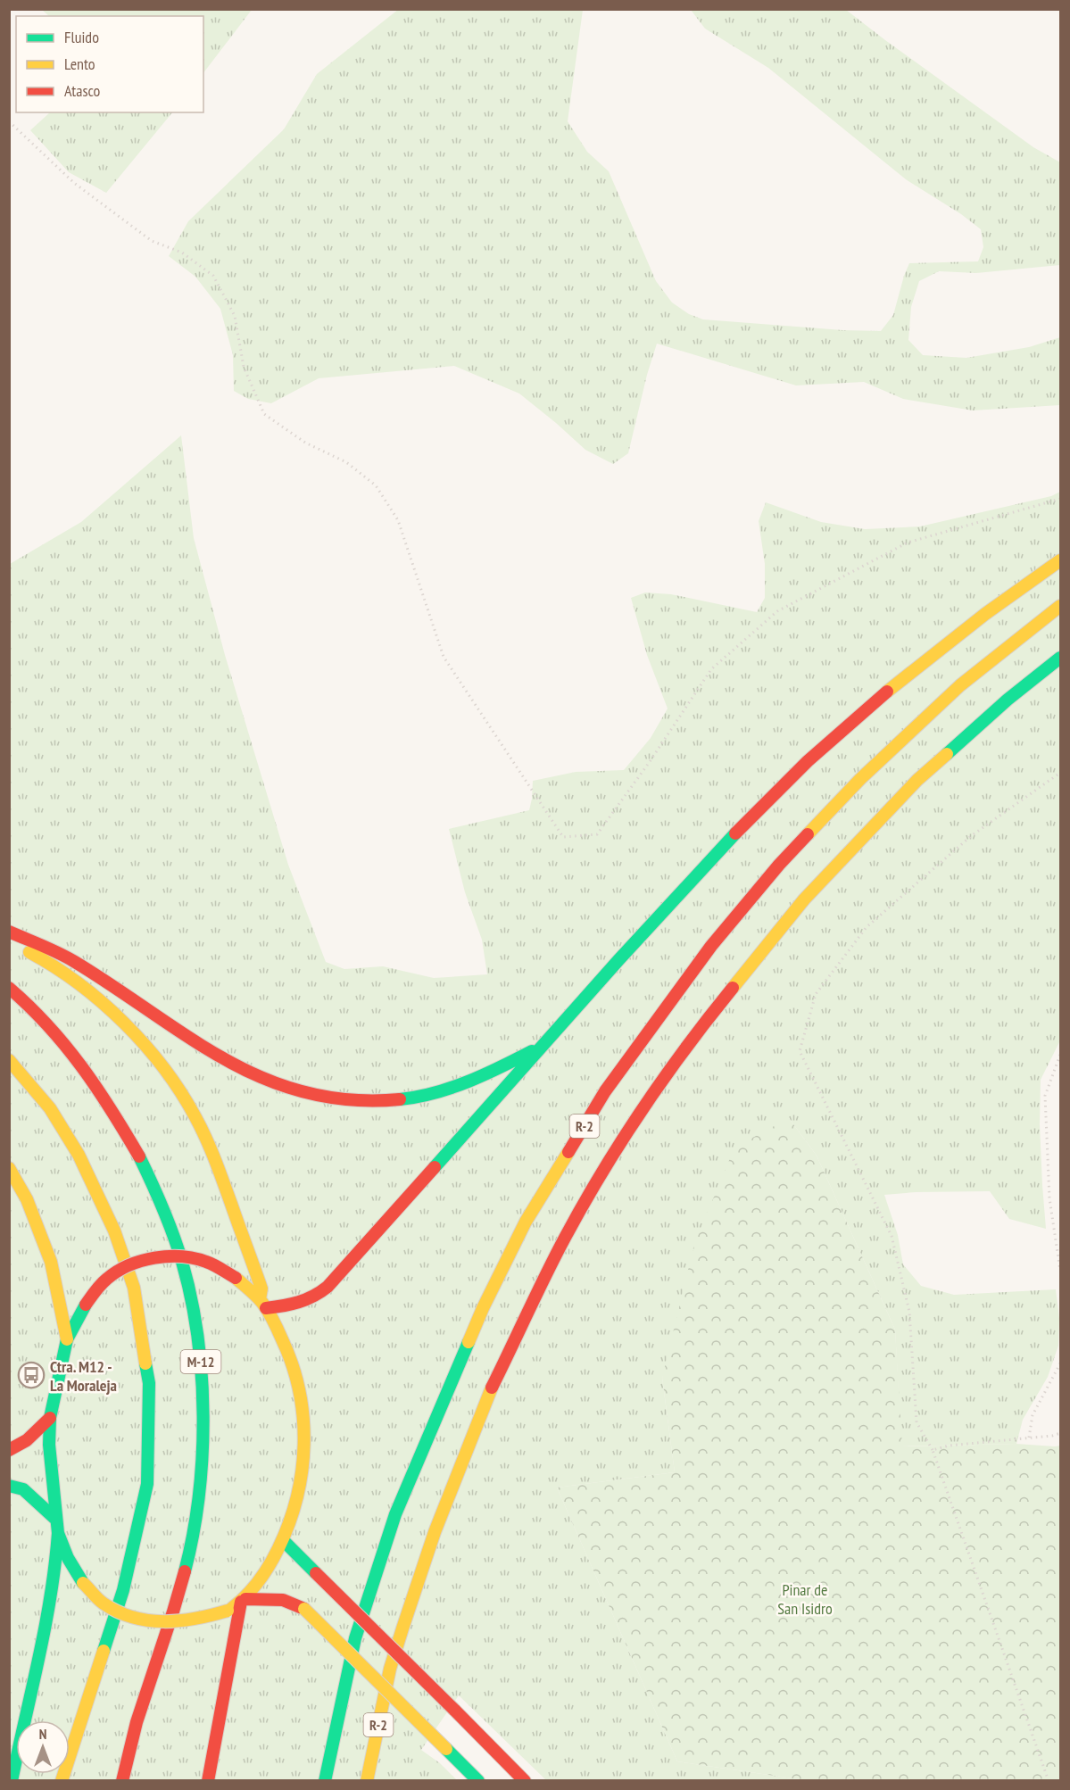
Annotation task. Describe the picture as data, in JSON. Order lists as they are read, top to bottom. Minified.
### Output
{"streets":{"main road":["R-2","M-12"]},"parks":["Pinar de San Isidro"],"places":{"bus stop":["Ctra. M12 - La Moraleja"]},"legend":["Fluido","Lento","Atasco"],"north":"top"}
